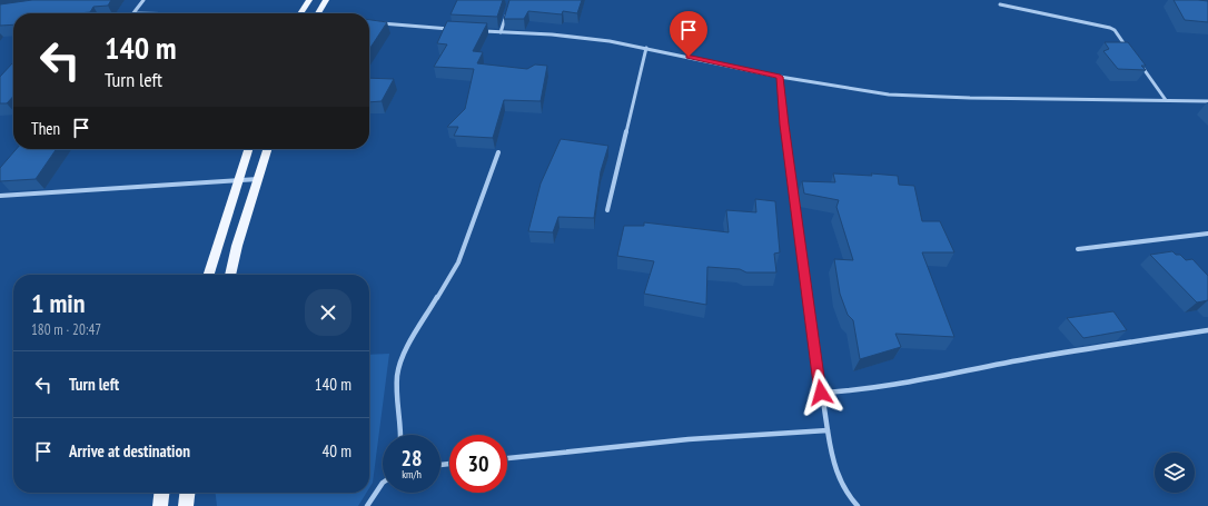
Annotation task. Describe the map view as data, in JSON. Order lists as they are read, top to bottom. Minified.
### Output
{"page":{"turn":["140 m","Turn left"],"then":"Then","heading":["1 min","180 m · 20:47"],"list":[{"name":"Turn left","value":"140 m"},{"name":"Arrive at destination","value":"40 m"}],"speed":"28 km/h","limit":"30"}}
